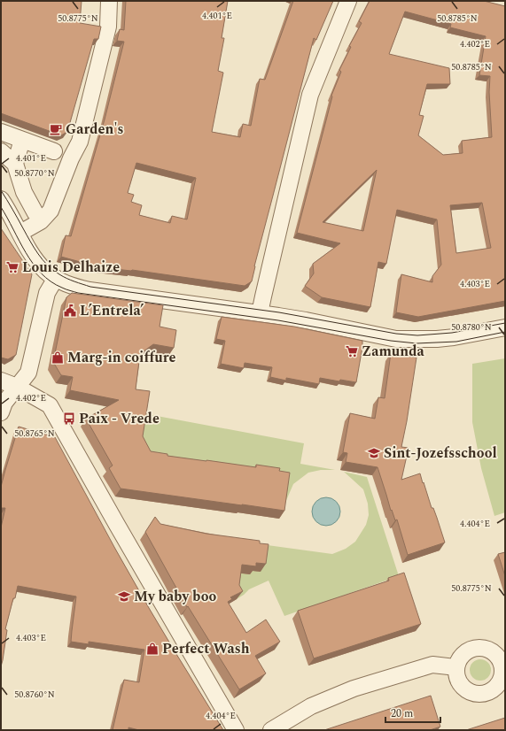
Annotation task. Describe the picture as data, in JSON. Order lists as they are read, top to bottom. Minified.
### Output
{"places":{"cafe":["Garden's"],"supermarket":["Louis Delhaize","Zamunda"],"public building":["L’Entrela’"],"shop":["Marg-in coiffure","Perfect Wash"],"bus stop":["Paix - Vrede"],"school or university":["Sint-Jozefsschool","My baby boo"]},"scale_bar":"20 m","coordinates":["4.401°E","50.8775°N","50.8785°N","4.402°E","50.8770°N","4.403°E","50.8780°N","50.8765°N","4.404°E","50.8760°N"]}
